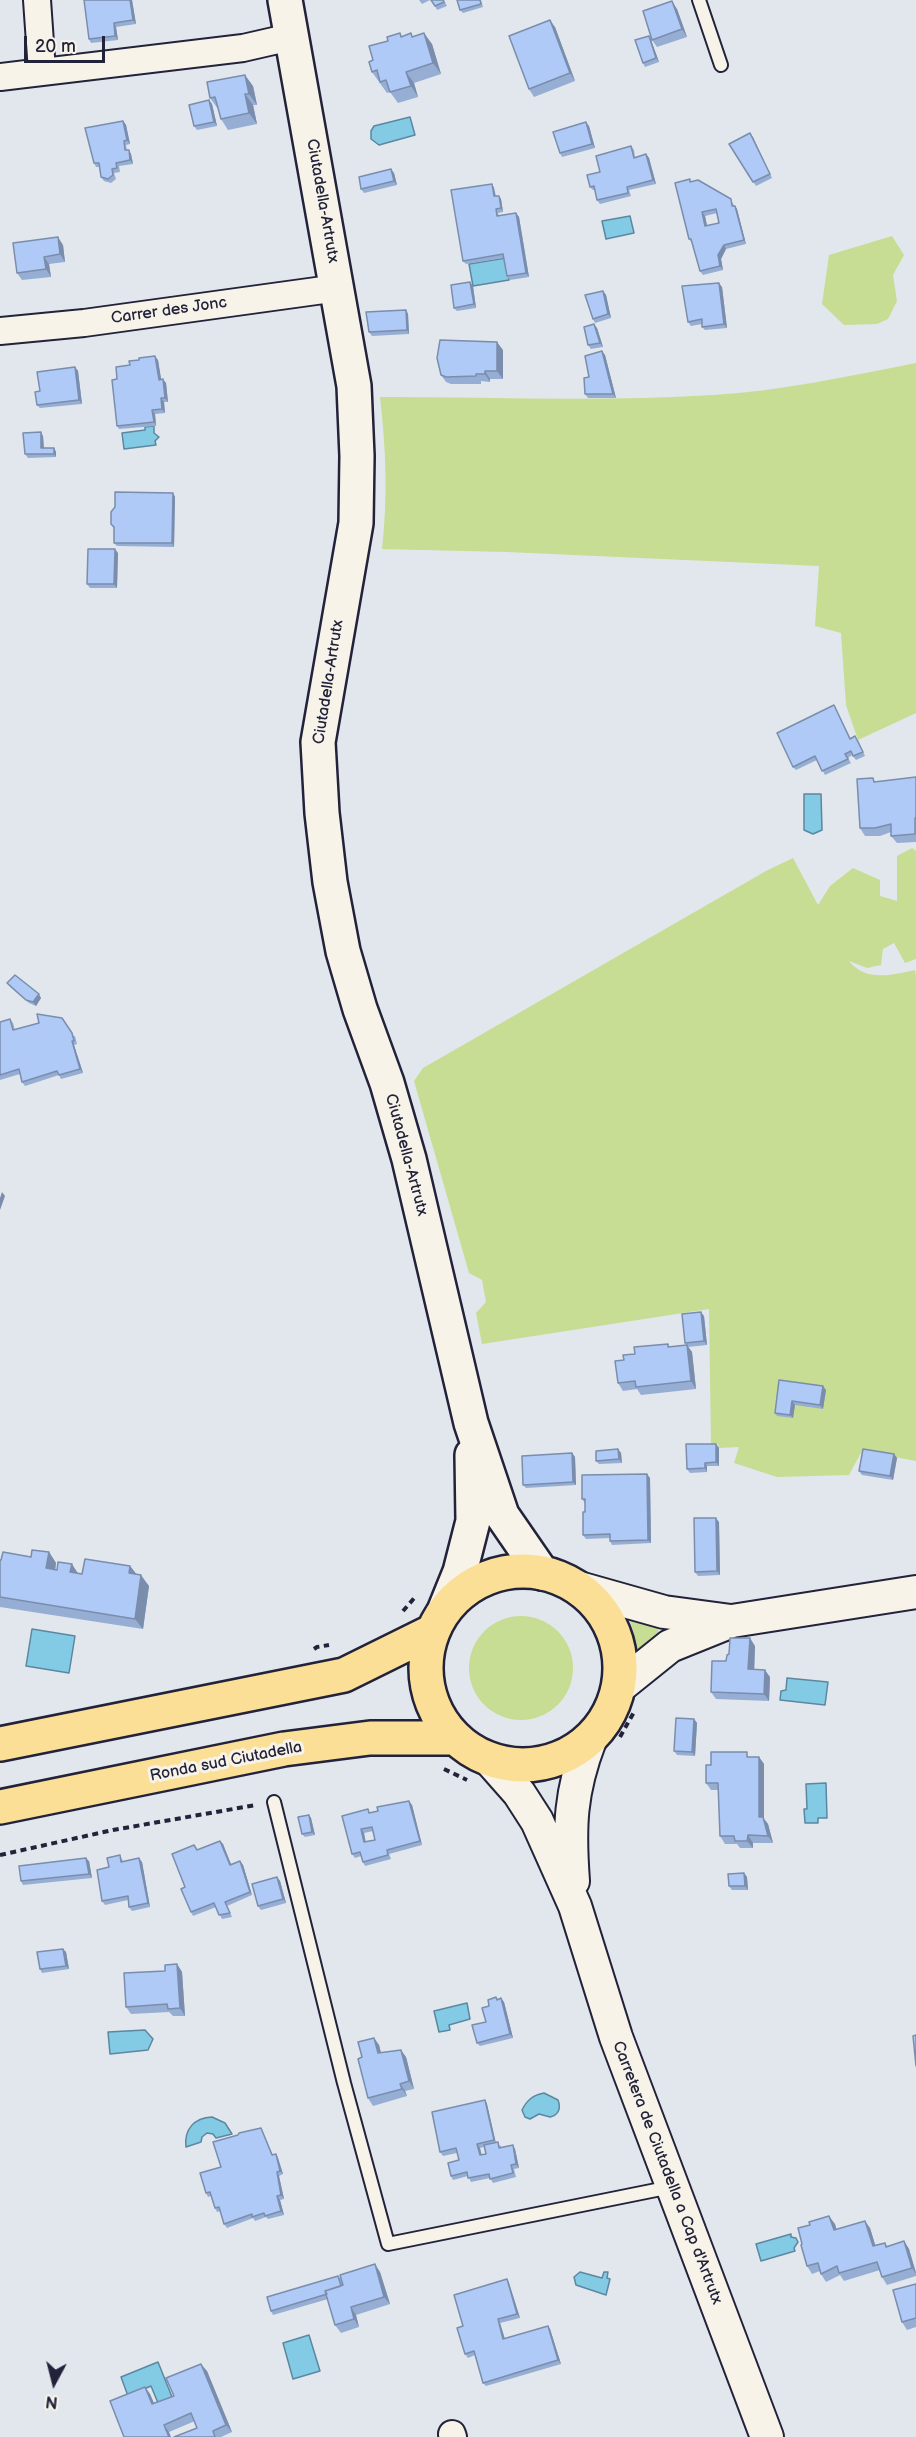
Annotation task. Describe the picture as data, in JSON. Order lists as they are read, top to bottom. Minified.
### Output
{"streets":{"main road":["Ciutadella-Artrutx","Ronda sud Ciutadella"],"street":["Carrer des Jonc","Carretera de Ciutadella a Cap d'Artrutx"]},"crossings":[["Ciutadella-Artrutx","Carrer des Jonc"],["Ciutadella-Artrutx","Ronda sud Ciutadella"],["Ciutadella-Artrutx","Carretera de Ciutadella a Cap d'Artrutx"],["Ronda sud Ciutadella","Carretera de Ciutadella a Cap d'Artrutx"]],"scale_bar":"20 m","north":"bottom"}
